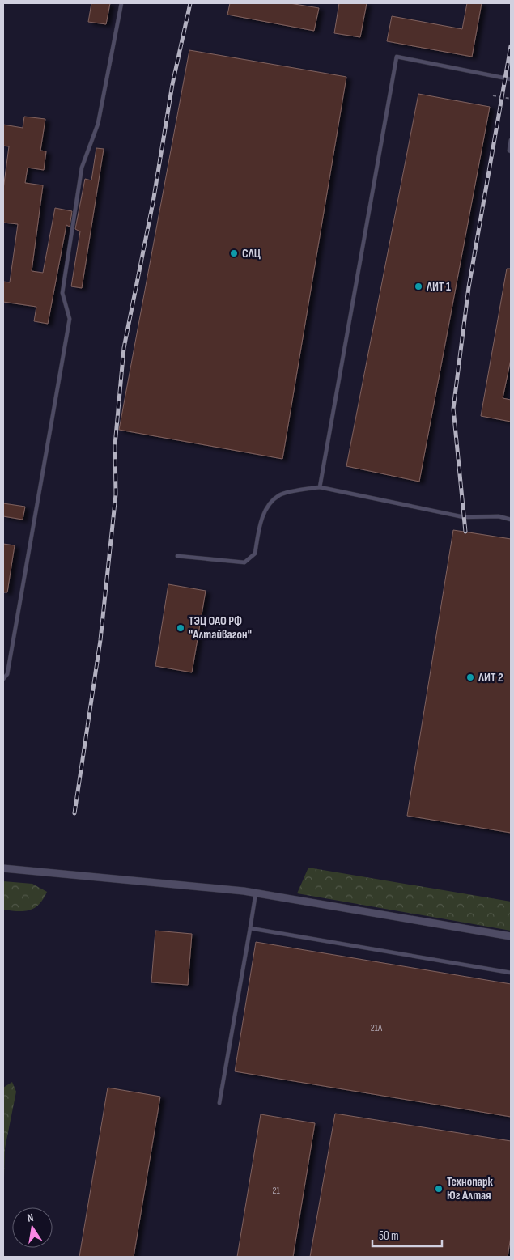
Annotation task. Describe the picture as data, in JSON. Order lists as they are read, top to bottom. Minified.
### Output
{"places":["СЛЦ","ЛИТ 1","ТЭЦ ОАО РФ \"Алтайвагон\"","ЛИТ 2","Технопарк Юг Алтая"],"house_numbers":["21А","21"],"scale_bar":"50 m","north":"top"}
